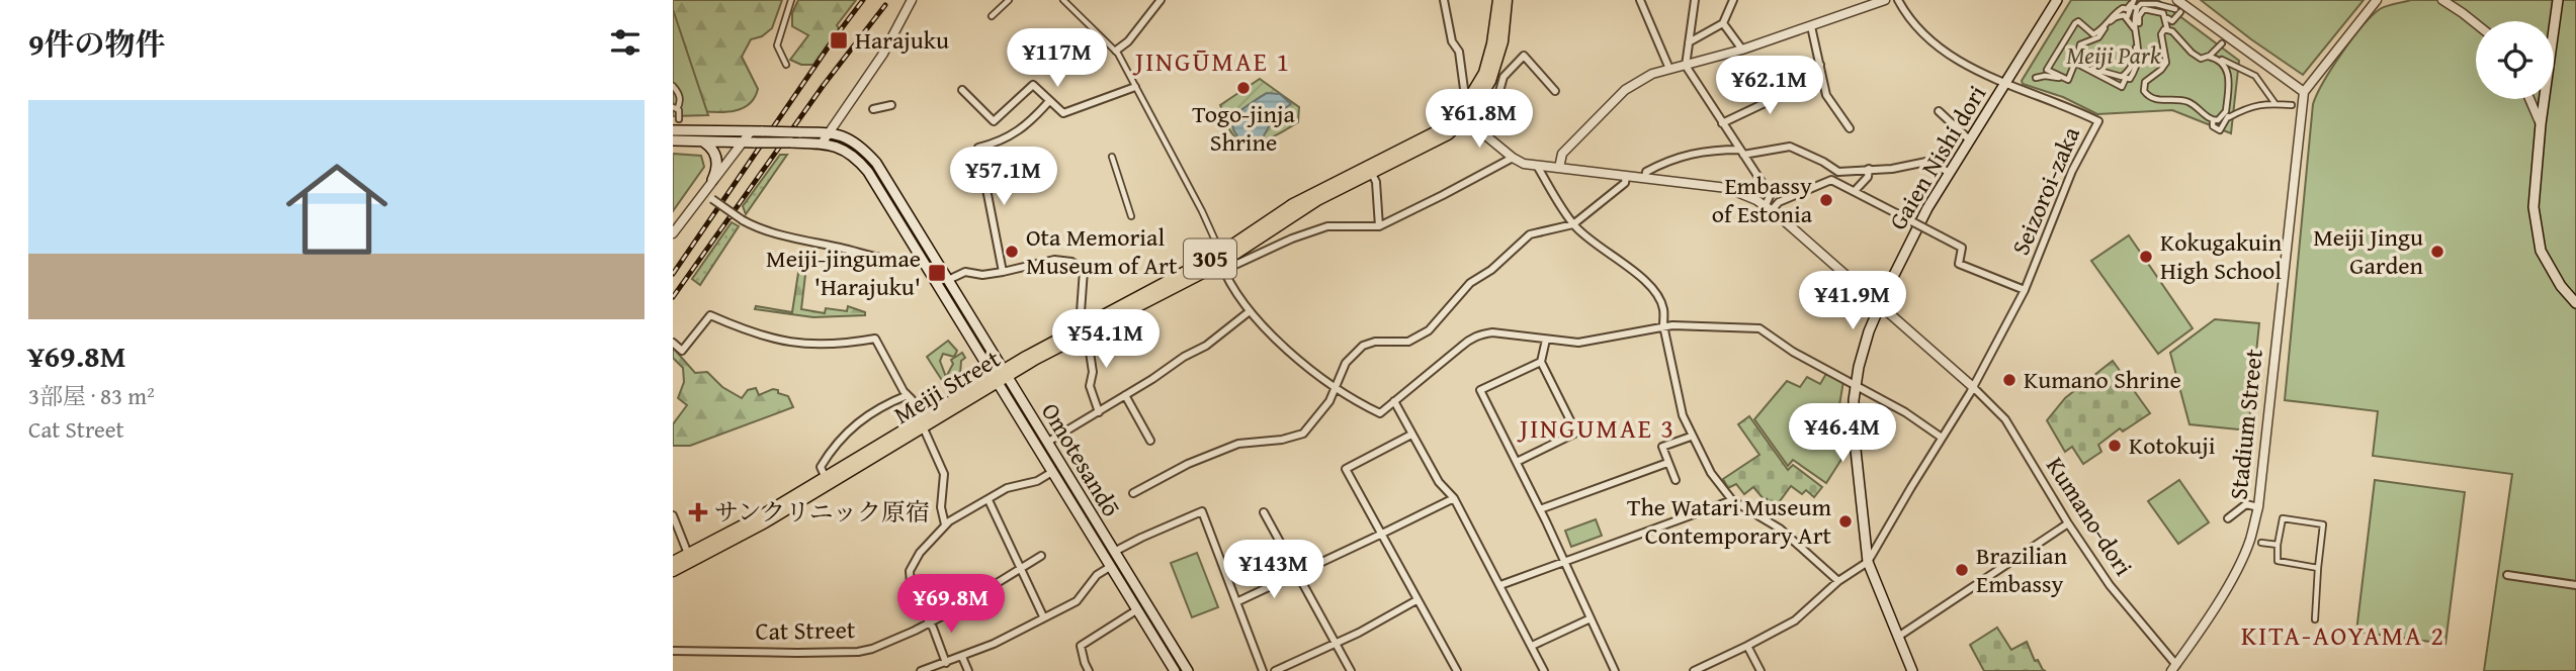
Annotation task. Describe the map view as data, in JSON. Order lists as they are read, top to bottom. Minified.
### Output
{"streets":{"main road":["Gaien Nishi dori","305","Meiji Street","Omotesandō"],"street":["Seizoroi-zaka","Stadium Street","Kumano-dori","Cat Street"]},"crossings":[["Gaien Nishi dori","Seizoroi-zaka"],["Seizoroi-zaka","Kumano-dori"],["305","Meiji Street"],["Meiji Street","Omotesandō"],["Stadium Street","Kumano-dori"]],"districts":["JINGŪMAE 1","JINGUMAE 3","KITA-AOYAMA 2"],"parks":["Meiji Park"],"places":{"transit":["Harajuku","Meiji-jingumae 'Harajuku'"],"other":["Togo-jinja Shrine","Embassy of Estonia","Ota Memorial Museum of Art","Meiji Jingu Garden","Kokugakuin High School","Kumano Shrine","Kotokuji","The Watari Museum Contemporary Art","Brazilian Embassy"],"health":["サンクリニック原宿"]},"page":{"heading":"9件の物件","price":["¥117M","¥62.1M","¥61.8M","¥57.1M","¥41.9M","¥54.1M","¥46.4M","¥143M","¥69.8M"],"list":[{"name":"¥69.8M","note":"3部屋 · 83 m² · Cat Street"}]}}
